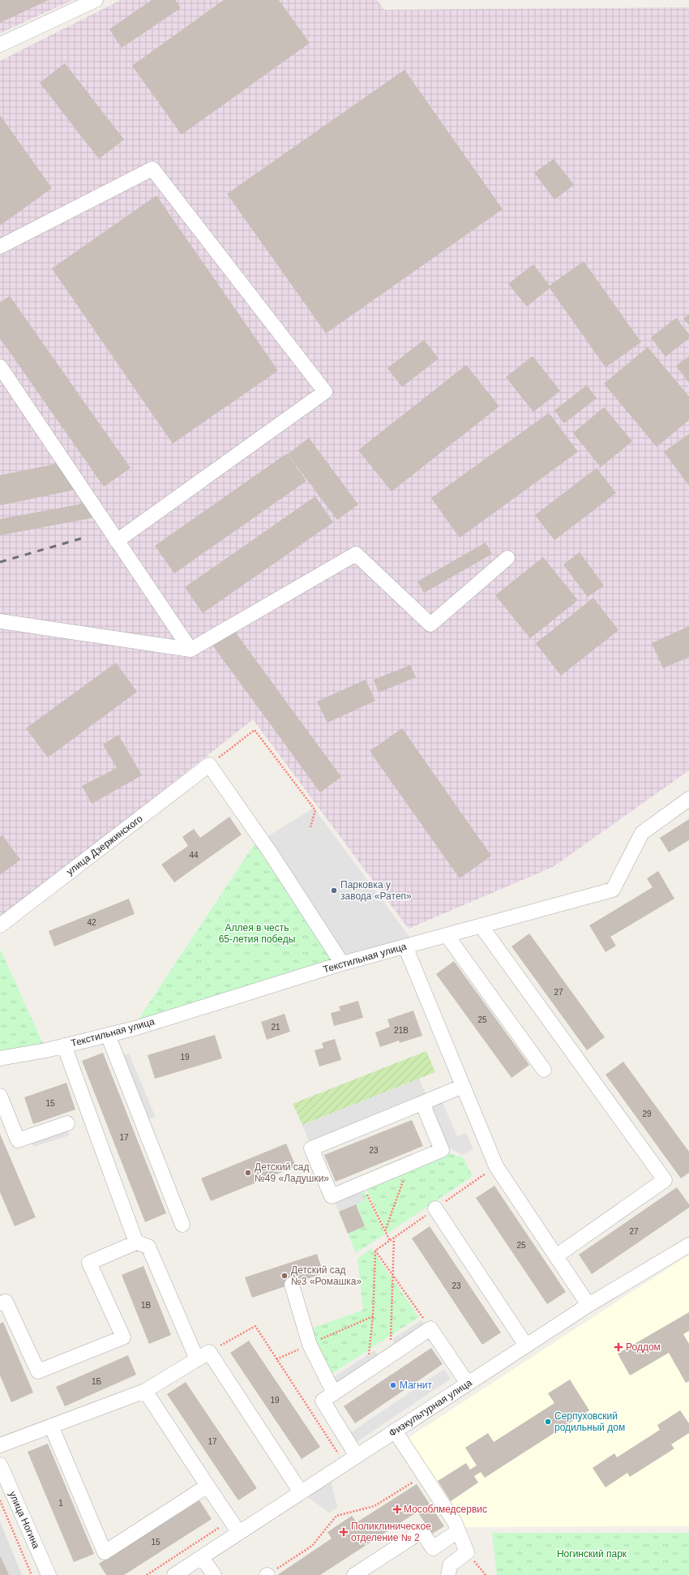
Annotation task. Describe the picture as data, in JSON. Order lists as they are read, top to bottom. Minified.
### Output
{"streets":{"street":["улица Дзержинского","Текстильная улица","Физкультурная улица","улица Ногина"]},"parks":["Аллея в честь 65-летия победы","Ногинский парк"],"places":{"other":["Парковка у завода «Ратеп»","Детский сад №49 «Ладушки»","Детский сад №3 «Ромашка»","Магнит","Серпуховский родильный дом"],"health":["Роддом","Мособлмедсервис","Поликлиническое отделение № 2"]},"house_numbers":["44","42","27","25","21","21В","19","15","29","17","23","27","25","23","1В","1Б","19","17","1","15"]}
